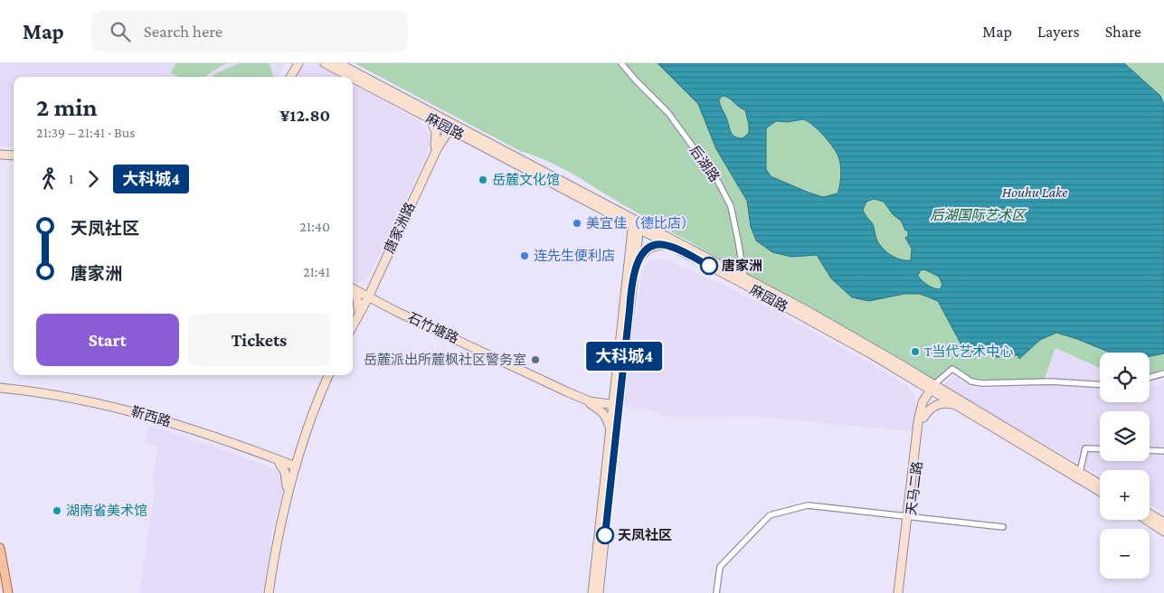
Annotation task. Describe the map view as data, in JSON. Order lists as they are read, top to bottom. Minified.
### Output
{"streets":{"main road":["麻园路","唐家洲路","石竹塘路","靳西路","天马二路"],"street":["后湖路"]},"crossings":[["麻园路","后湖路"],["麻园路","唐家洲路"],["麻园路","天马二路"],["唐家洲路","石竹塘路"]],"water":["Houhu Lake"],"parks":["后湖国际艺术区"],"places":["岳麓文化馆","美宜佳（德比店）","连先生便利店","唐家洲","T当代艺术中心","岳麓派出所麓枫社区警务室","湖南省美术馆","天凤社区"],"lines":["bus line 大科城4"],"page":{"header":"Map","search":"Search here","nav":["Map","Layers","Share"],"on_map":"大科城4","heading":["2 min","21:39 – 21:41 · Bus","¥12.80"],"legs":["1","大科城4"],"list":[{"name":"天凤社区","value":"21:40"},{"name":"唐家洲","value":"21:41"}],"buttons":["Start","Tickets"],"map_buttons":["+","−"]}}
